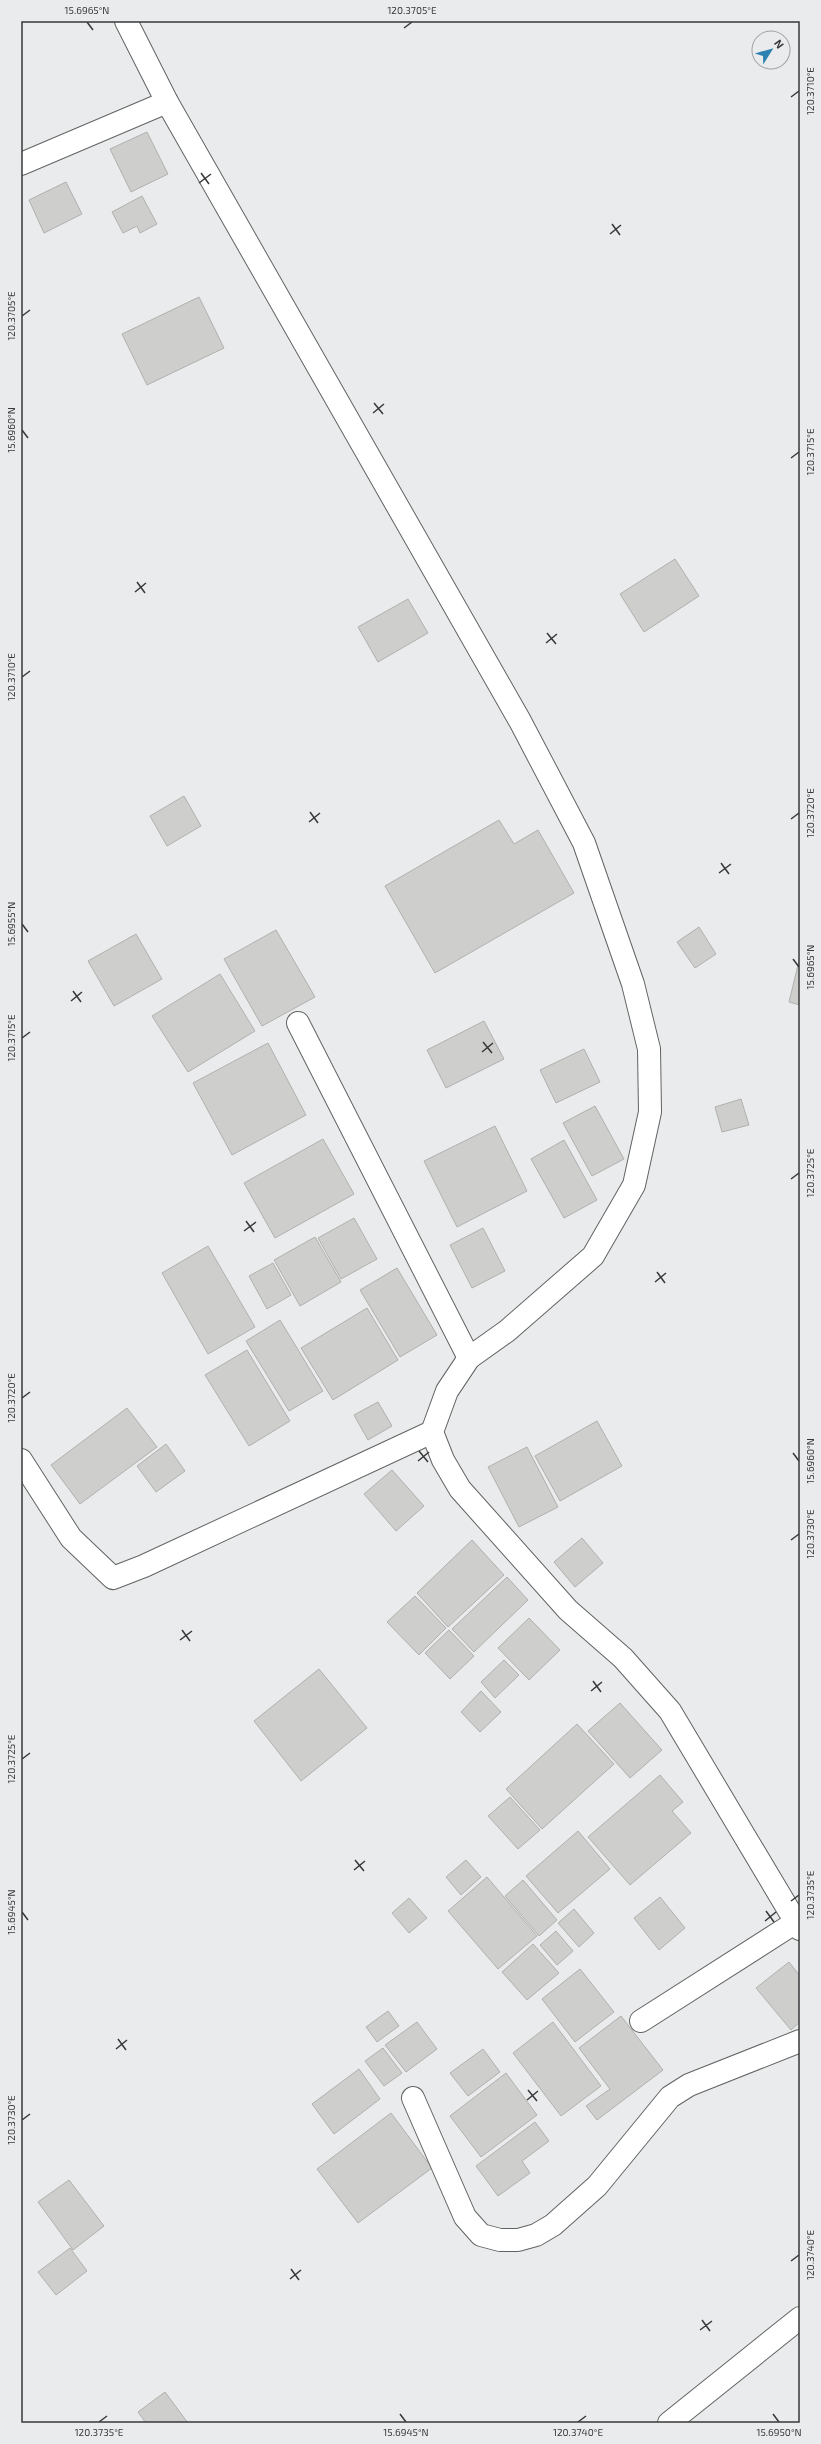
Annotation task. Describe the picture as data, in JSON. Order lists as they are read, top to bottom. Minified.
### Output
{"north":"top right","coordinates":["15.6965°N","120.3705°E","120.3710°E","15.6960°N","120.3715°E","120.3720°E","15.6955°N","120.3725°E","120.3730°E","120.3735°E","15.6945°N","120.3740°E","15.6950°N"]}
